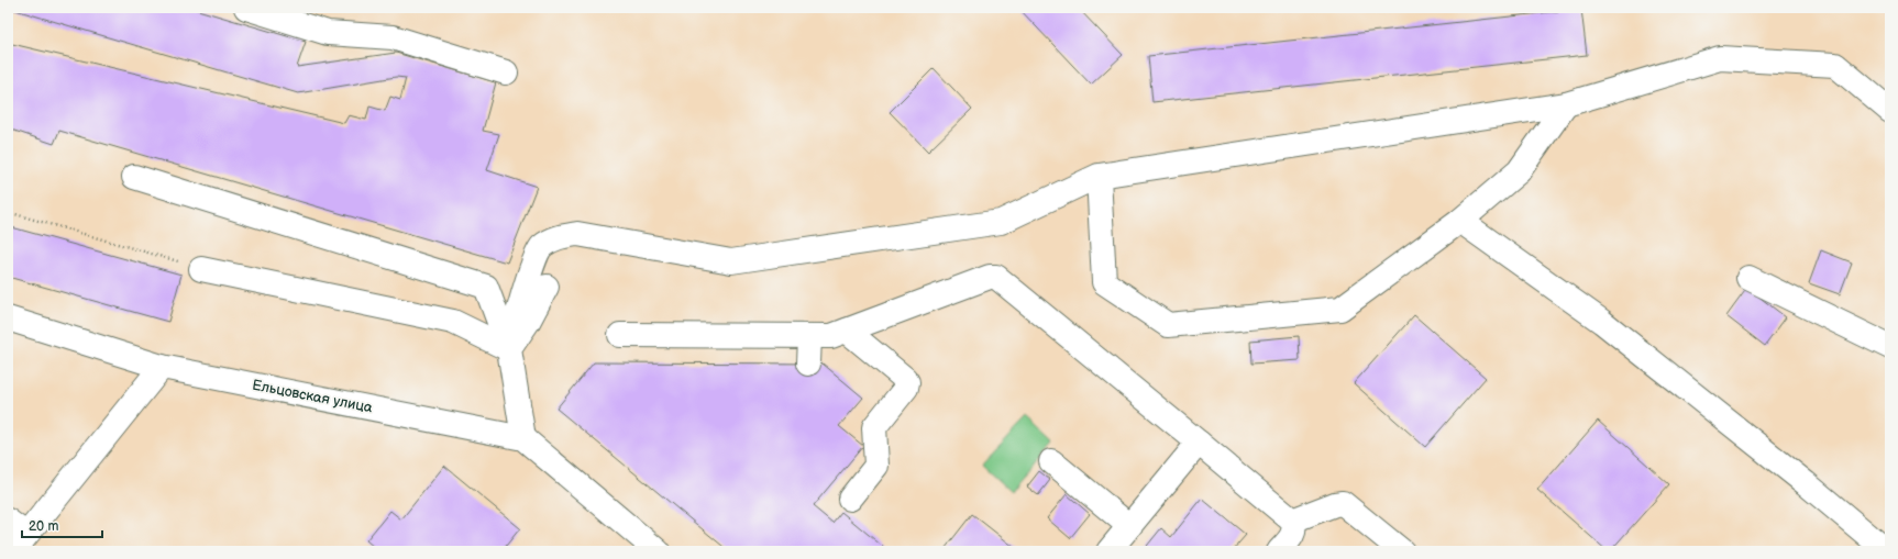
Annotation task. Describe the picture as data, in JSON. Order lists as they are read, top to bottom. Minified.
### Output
{"streets":{"street":["Ельцовская улица"]},"scale_bar":"20 m"}
